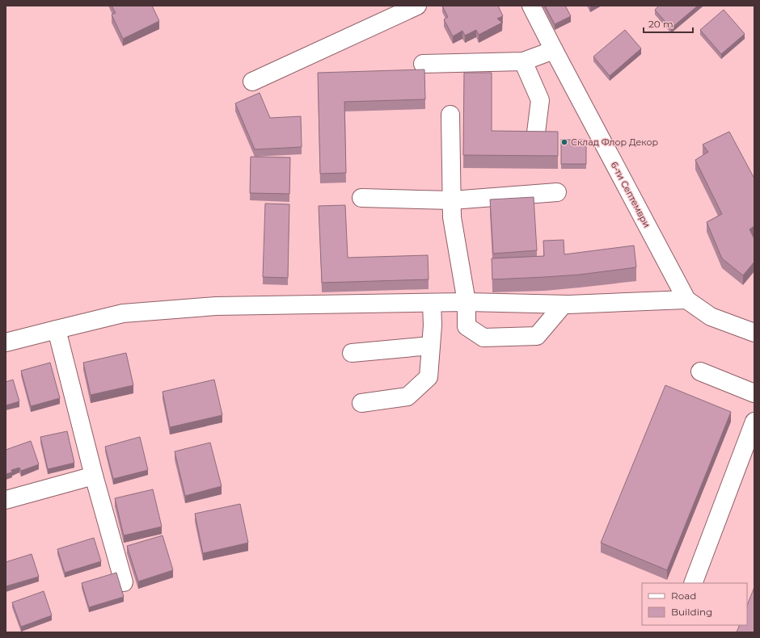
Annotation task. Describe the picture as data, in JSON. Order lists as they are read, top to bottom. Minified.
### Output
{"streets":{"street":["6-ти Септември"]},"places":["Склад Флор Декор"],"legend":["Road","Building"],"scale_bar":"20 m"}
